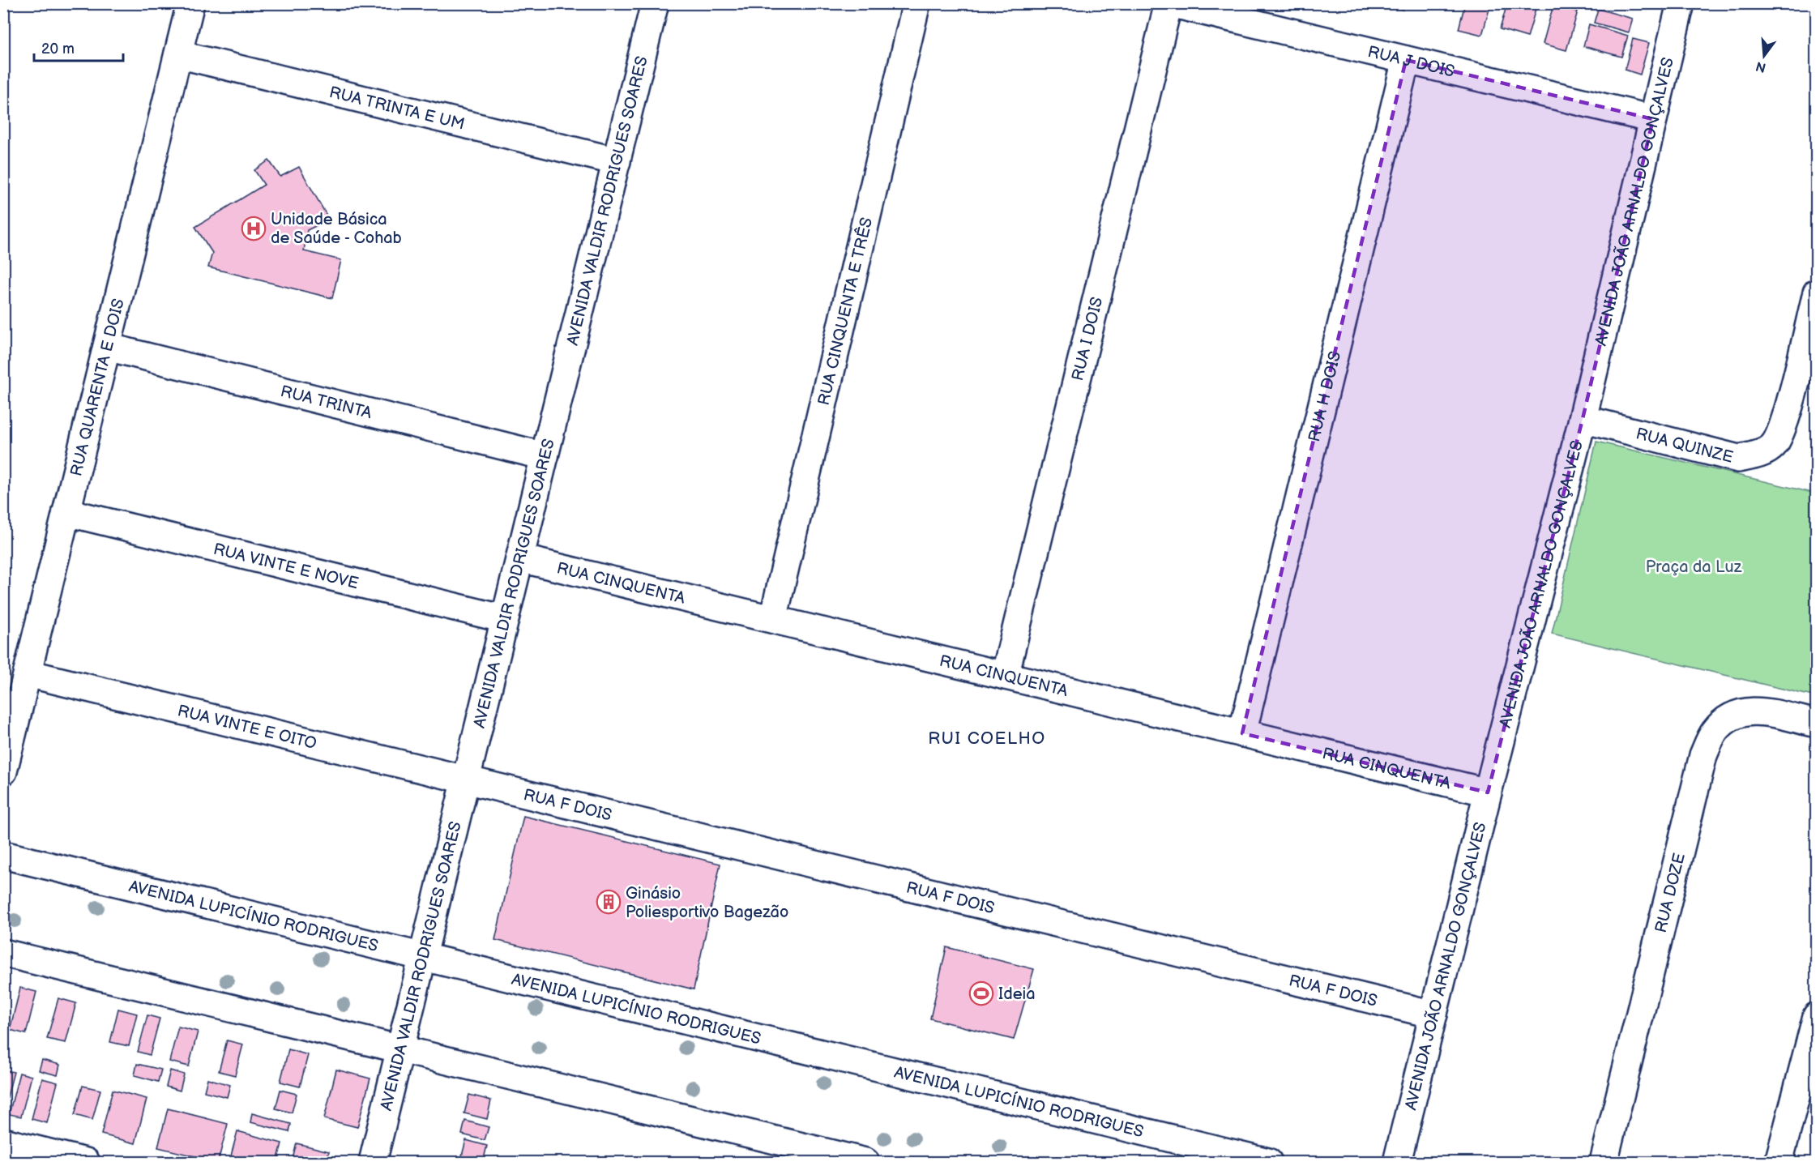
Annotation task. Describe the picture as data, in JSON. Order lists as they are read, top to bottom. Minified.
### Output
{"streets":{"street":["RUA J DOIS","RUA TRINTA E UM","AVENIDA VALDIR RODRIGUES SOARES","AVENIDA JOÃO ARNALDO GONÇALVES","RUA CINQUENTA E TRÊS","RUA I DOIS","RUA QUARENTA E DOIS","RUA H DOIS","RUA TRINTA","RUA QUINZE","RUA VINTE E NOVE","RUA CINQUENTA","RUA VINTE E OITO","RUA F DOIS","RUA DOZE","AVENIDA LUPICÍNIO RODRIGUES"]},"crossings":[["RUA J DOIS","AVENIDA JOÃO ARNALDO GONÇALVES"],["RUA J DOIS","RUA I DOIS"],["RUA J DOIS","RUA H DOIS"],["RUA TRINTA E UM","AVENIDA VALDIR RODRIGUES SOARES"],["RUA TRINTA E UM","RUA QUARENTA E DOIS"],["AVENIDA VALDIR RODRIGUES SOARES","RUA TRINTA"],["AVENIDA VALDIR RODRIGUES SOARES","RUA VINTE E NOVE"],["AVENIDA VALDIR RODRIGUES SOARES","RUA CINQUENTA"],["AVENIDA VALDIR RODRIGUES SOARES","RUA VINTE E OITO"],["AVENIDA VALDIR RODRIGUES SOARES","RUA F DOIS"],["AVENIDA VALDIR RODRIGUES SOARES","AVENIDA LUPICÍNIO RODRIGUES"],["AVENIDA JOÃO ARNALDO GONÇALVES","RUA QUINZE"],["AVENIDA JOÃO ARNALDO GONÇALVES","RUA CINQUENTA"],["AVENIDA JOÃO ARNALDO GONÇALVES","RUA F DOIS"],["RUA CINQUENTA E TRÊS","RUA CINQUENTA"],["RUA I DOIS","RUA CINQUENTA"],["RUA QUARENTA E DOIS","RUA TRINTA"],["RUA QUARENTA E DOIS","RUA VINTE E NOVE"],["RUA QUARENTA E DOIS","RUA VINTE E OITO"],["RUA H DOIS","RUA CINQUENTA"],["RUA VINTE E OITO","RUA F DOIS"]],"districts":["RUI COELHO"],"parks":["Praça da Luz"],"places":{"hospital":["Unidade Básica de Saúde - Cohab"],"building":["Ginásio Poliesportivo Bagezão"],"sports":["Ideia"]},"scale_bar":"20 m","north":"bottom"}
